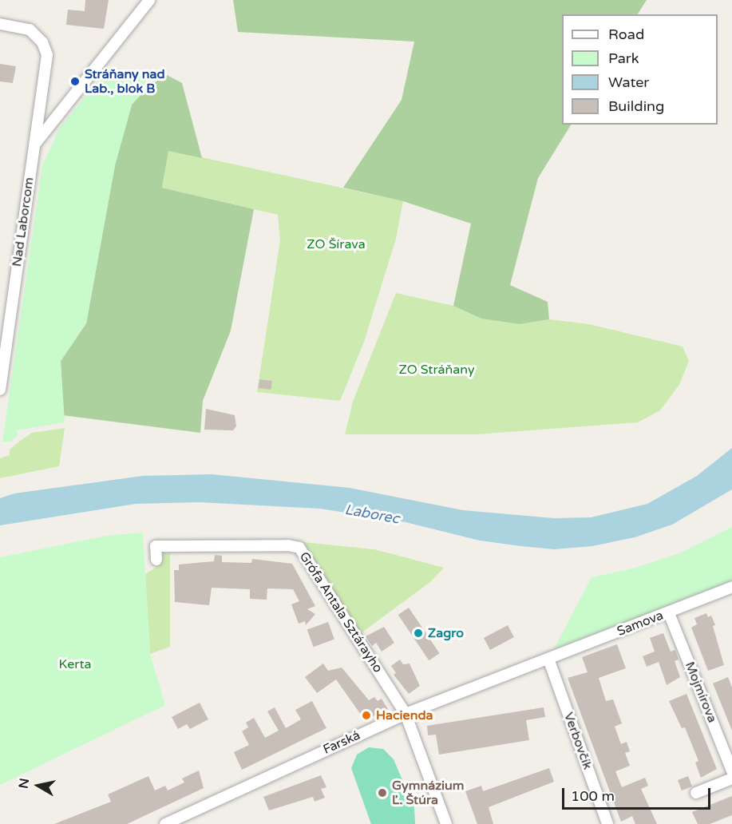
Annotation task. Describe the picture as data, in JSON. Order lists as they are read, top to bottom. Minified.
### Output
{"streets":{"street":["Nad Laborcom","Grófa Antala Sztárayho","Samova","Mojmírova","Verbovčík","Farská"]},"crossings":[["Grófa Antala Sztárayho","Farská"],["Samova","Mojmírova"],["Samova","Verbovčík"],["Samova","Farská"],["Verbovčík","Farská"]],"water":["Laborec"],"parks":["ZO Šírava","ZO Stráňany","Kerta"],"places":["Stráňany nad Lab., blok B","Zagro","Hacienda","Gymnázium Ľ. Štúra"],"legend":["Road","Park","Water","Building"],"scale_bar":"100 m","north":"left"}
